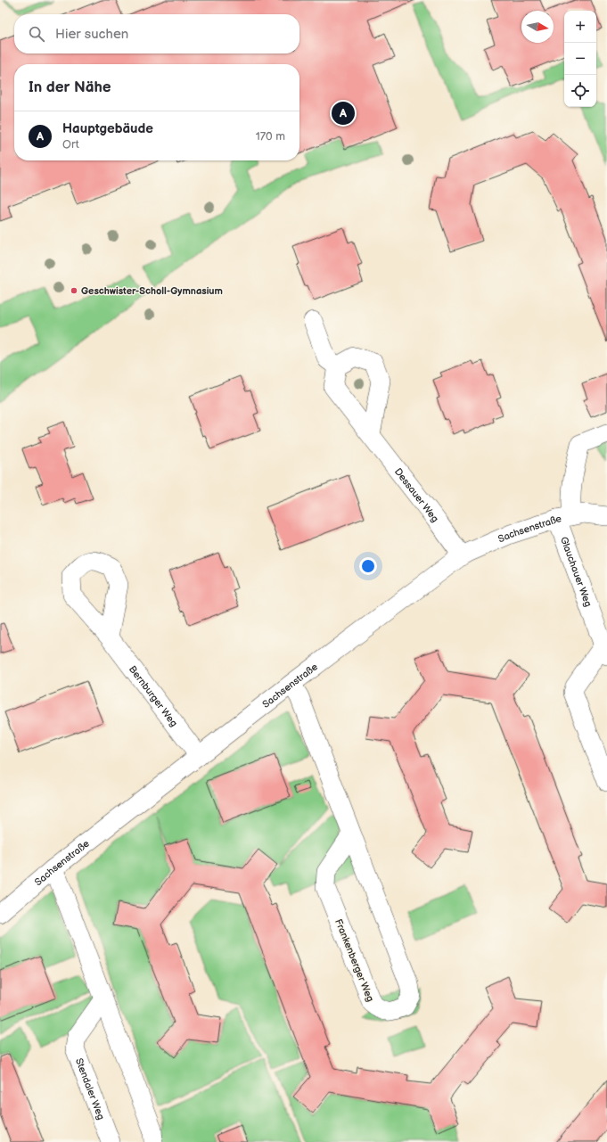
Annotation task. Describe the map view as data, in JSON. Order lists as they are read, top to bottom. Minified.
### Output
{"streets":{"street":["Dessauer Weg","Sachsenstraße","Glauchauer Weg","Bernburger Weg","Frankenberger Weg","Stendaler Weg"]},"crossings":[["Dessauer Weg","Sachsenstraße"],["Sachsenstraße","Glauchauer Weg"],["Sachsenstraße","Bernburger Weg"],["Sachsenstraße","Frankenberger Weg"]],"places":["Geschwister-Scholl-Gymnasium"],"north":"right","page":{"map_buttons":["+","−"],"search":"Hier suchen","heading":"In der Nähe","pins":"A","list":[{"mark":"A","name":"Hauptgebäude","note":"Ort","value":"170 m"}]}}
